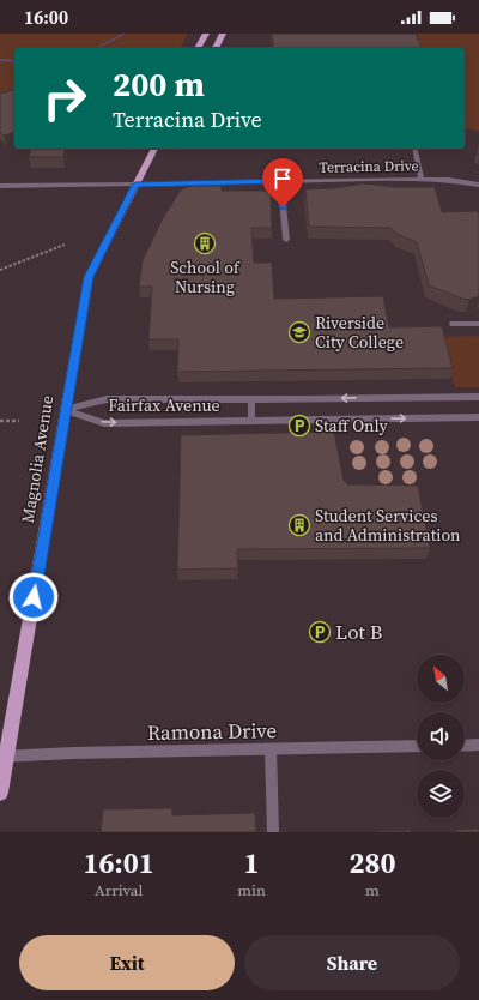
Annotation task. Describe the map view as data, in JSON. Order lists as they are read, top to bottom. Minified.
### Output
{"streets":{"main road":["Magnolia Avenue"],"street":["Terracina Drive","Ramona Drive"],"lane":["Fairfax Avenue"]},"crossings":[["Terracina Drive","Magnolia Avenue"],["Fairfax Avenue","Magnolia Avenue"],["Magnolia Avenue","Ramona Drive"]],"places":{"building":["School of Nursing","Student Services and Administration"],"school or university":["Riverside City College"],"parking":["Staff Only","Lot B"]},"north":"top left","page":{"status":"16:00","turn":["200 m","Terracina Drive"],"eta":["16:01","Arrival","1","min","280","m"],"buttons":["Exit","Share"]}}
